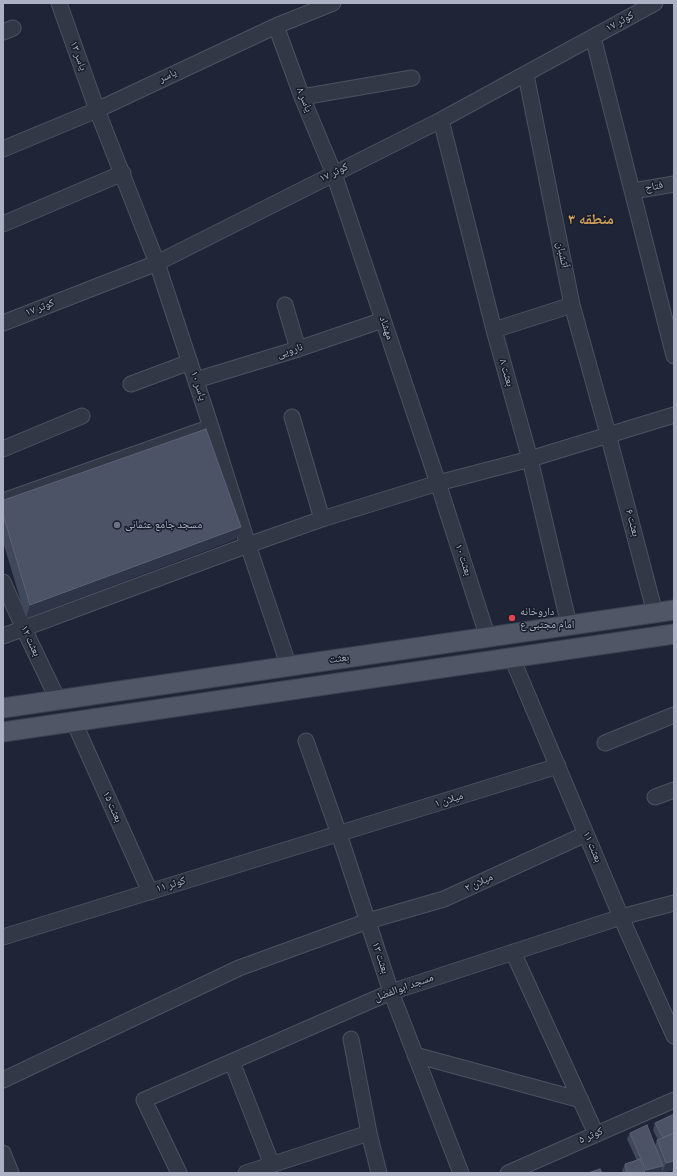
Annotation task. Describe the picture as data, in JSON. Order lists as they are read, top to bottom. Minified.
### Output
{"streets":{"main road":["بعثت"],"street":["کوثر ۱۷","یاسر ۱۳","یاسر","یاسر ۸","فتاح","آتشبان","مهشاد","نارویی","بعثت ۸","یاسر ۱۰","بعثت ۶","بعثت ۱۰","بعثت ۱۲","میلان ۱","بعثت ۱۵","بعثت ۱۱","میلان ۲","کوثر ۱۱","بعثت ۱۳","مسجد ابوالفضل","کوثر ۵"]},"crossings":[["کوثر ۱۷","یاسر ۸"],["کوثر ۱۷","آتشبان"],["کوثر ۱۷","مهشاد"],["کوثر ۱۷","بعثت ۸"],["کوثر ۱۷","یاسر ۱۰"],["یاسر ۱۳","یاسر"],["یاسر ۱۳","یاسر ۱۰"],["یاسر","یاسر ۸"],["یاسر","یاسر ۱۰"],["یاسر ۸","مهشاد"],["آتشبان","بعثت ۶"],["مهشاد","نارویی"],["مهشاد","بعثت ۱۰"],["نارویی","یاسر ۱۰"],["بعثت ۸","بعثت"],["یاسر ۱۰","بعثت"],["بعثت ۶","بعثت"],["بعثت ۱۰","بعثت"],["بعثت ۱۲","بعثت"],["میلان ۱","بعثت ۱۱"],["میلان ۱","کوثر ۱۱"],["میلان ۱","بعثت ۱۳"],["بعثت ۱۵","کوثر ۱۱"],["بعثت ۱۱","میلان ۲"],["بعثت ۱۱","مسجد ابوالفضل"],["میلان ۲","بعثت ۱۳"],["کوثر ۱۱","بعثت ۱۳"],["بعثت ۱۳","مسجد ابوالفضل"]],"districts":["منطقه ۳"],"places":["مسجد جامع عثمانی","داروخانه امام مجتبی ع"]}
